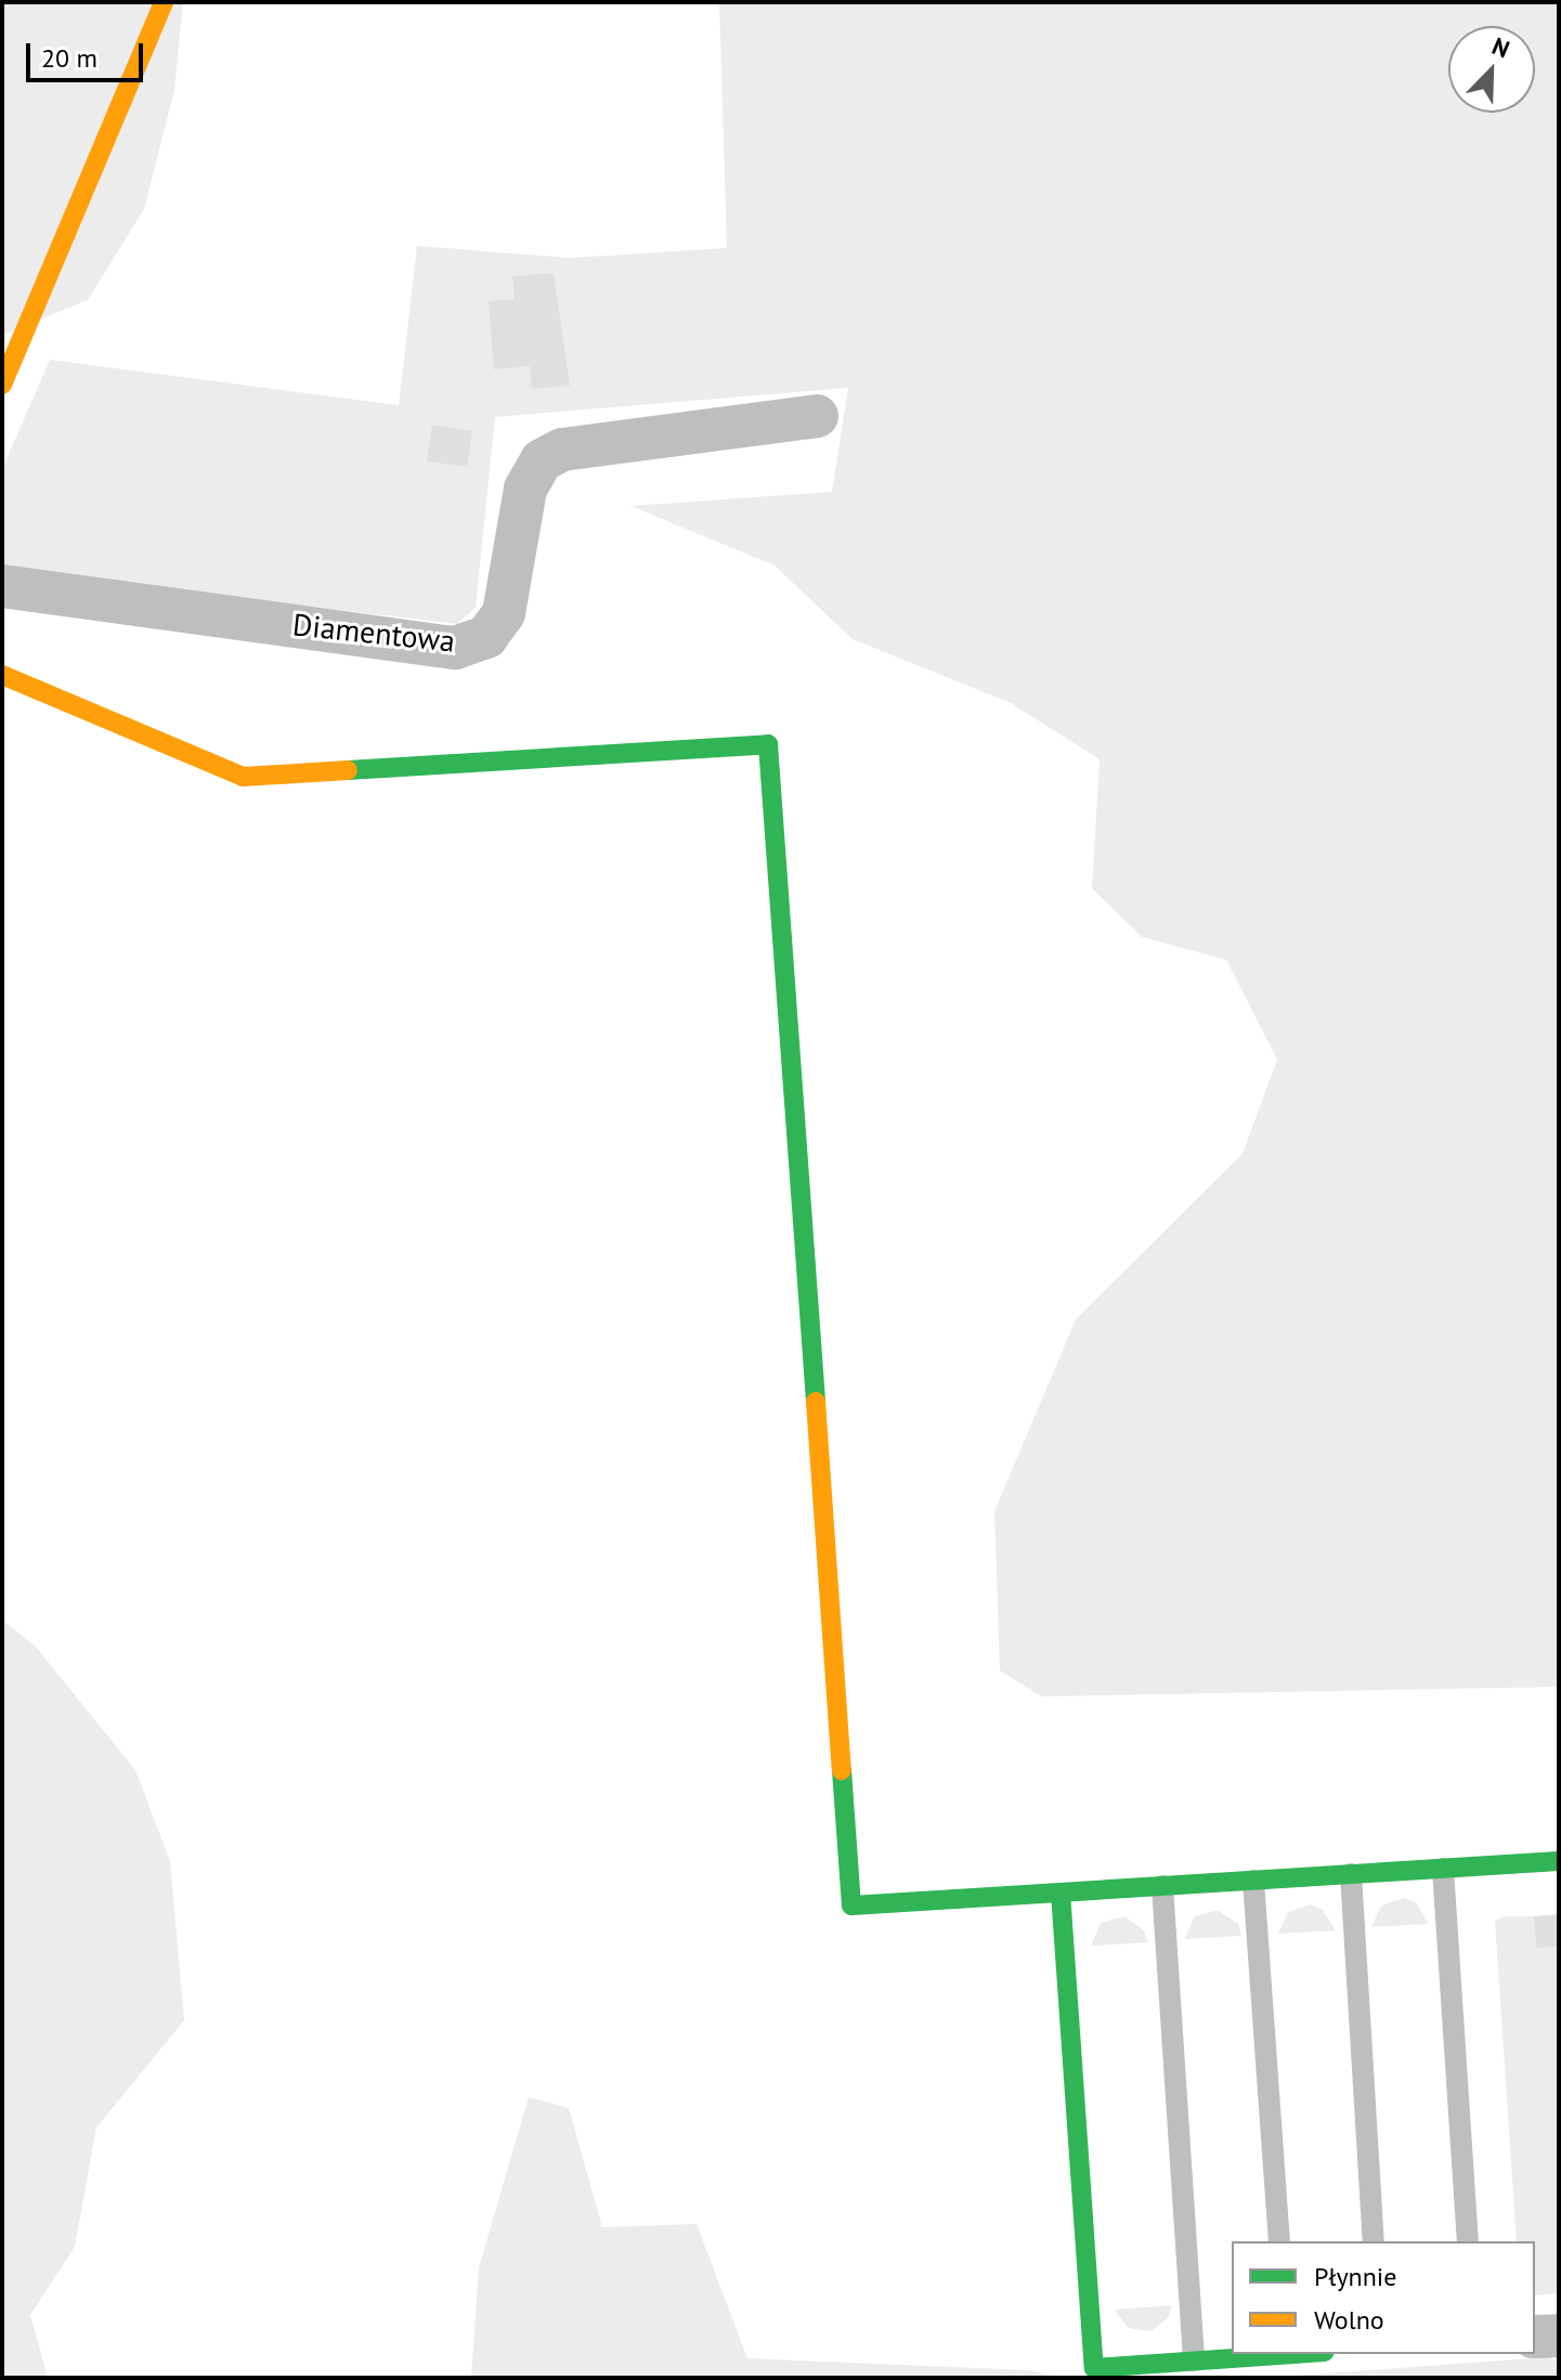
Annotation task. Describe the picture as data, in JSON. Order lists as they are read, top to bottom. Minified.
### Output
{"streets":{"street":["Diamentowa"]},"legend":["Płynnie","Wolno"],"scale_bar":"20 m","north":"top right"}
